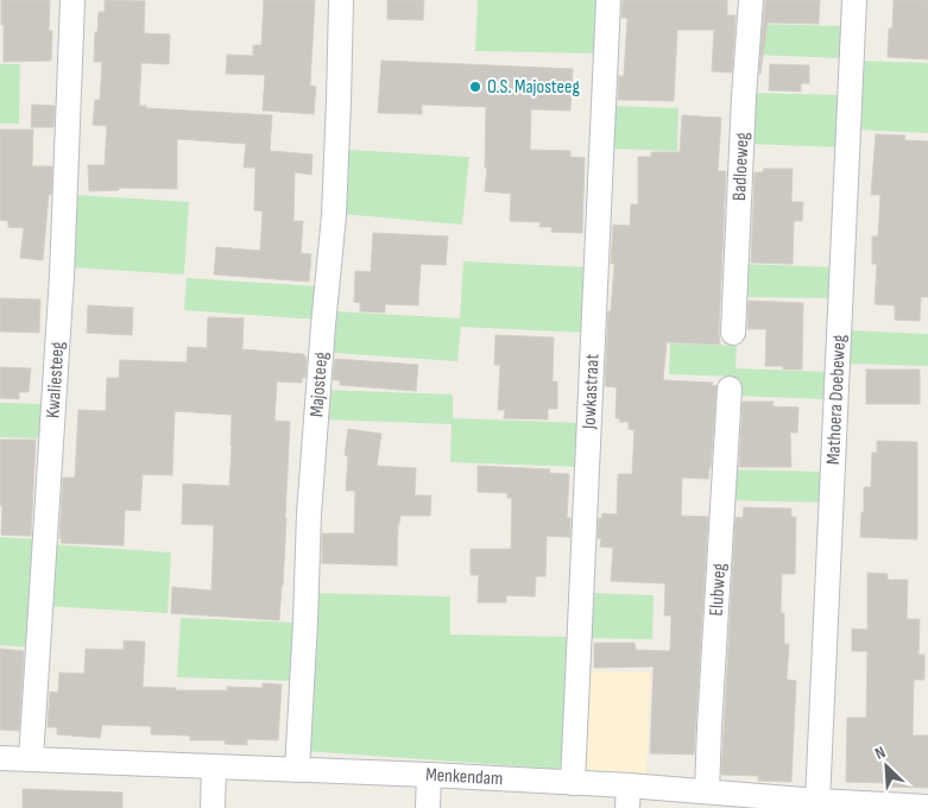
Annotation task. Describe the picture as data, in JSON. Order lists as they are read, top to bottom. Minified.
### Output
{"streets":{"street":["Badloeweg","Kwaliesteeg","Majosteeg","Jowkastraat","Mathoera Doebeweg","Elubweg","Menkendam"]},"crossings":[["Kwaliesteeg","Menkendam"],["Majosteeg","Menkendam"],["Jowkastraat","Menkendam"],["Mathoera Doebeweg","Menkendam"],["Elubweg","Menkendam"]],"places":["O.S. Majosteeg"],"north":"top left"}
